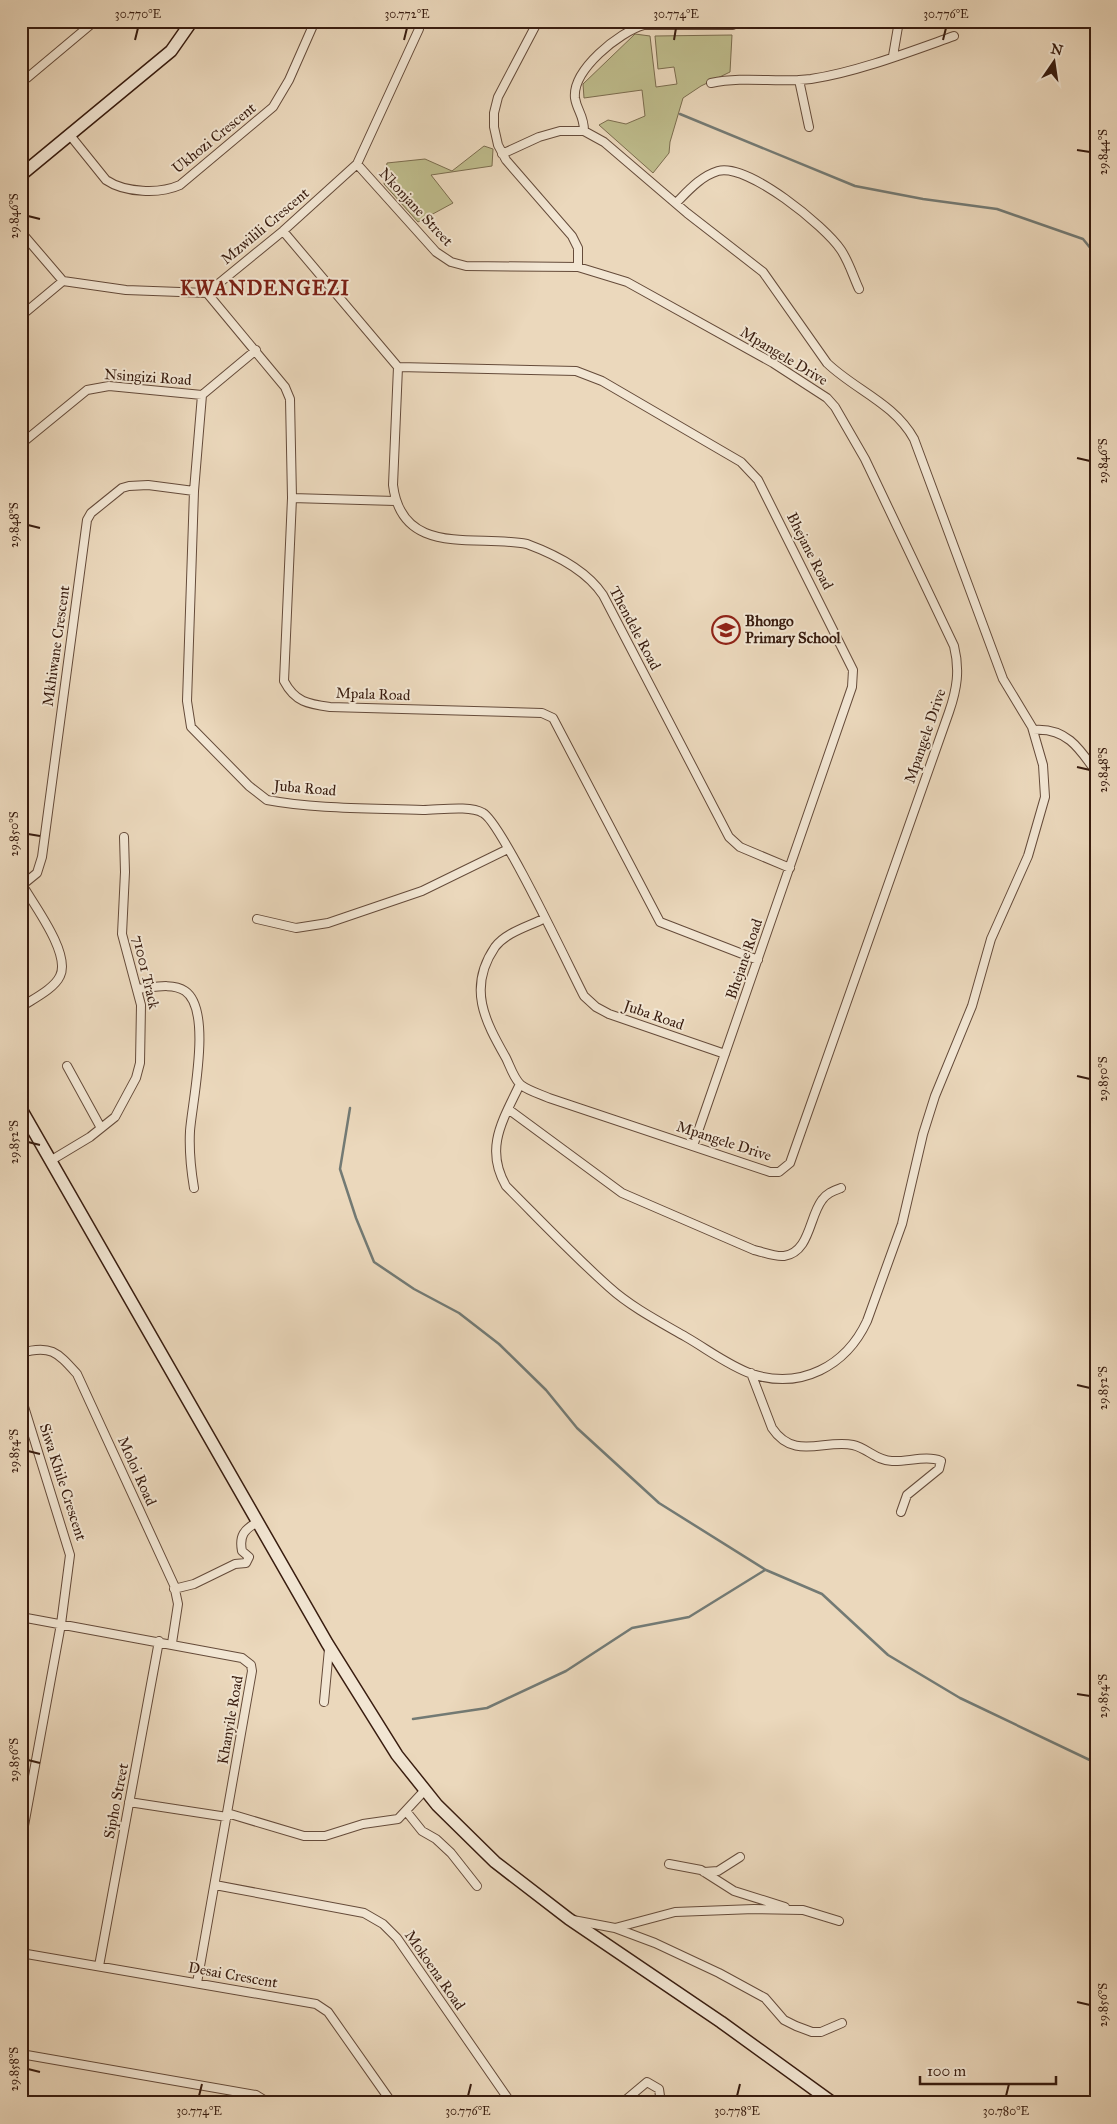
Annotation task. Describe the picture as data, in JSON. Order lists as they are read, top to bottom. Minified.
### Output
{"streets":{"street":["Ukhozi Crescent","Nkonjane Street","Mzwilili Crescent","Mpangele Drive","Nsingizi Road","Bhejane Road","Thendele Road","Mkhiwane Crescent","Mpala Road","Juba Road","71001 Track","Moloi Road","Siwa Khile Crescent","Khanyile Road","Sipho Street","Mokoena Road","Desai Crescent"]},"crossings":[["Nkonjane Street","Mzwilili Crescent"],["Nkonjane Street","Mpangele Drive"],["Mzwilili Crescent","Mpala Road"],["Mpangele Drive","Bhejane Road"],["Nsingizi Road","Juba Road"],["Bhejane Road","Thendele Road"],["Bhejane Road","Mpala Road"],["Bhejane Road","Juba Road"],["Mkhiwane Crescent","Juba Road"],["Moloi Road","Khanyile Road"],["Siwa Khile Crescent","Khanyile Road"],["Khanyile Road","Sipho Street"],["Khanyile Road","Mokoena Road"],["Khanyile Road","Desai Crescent"],["Sipho Street","Desai Crescent"]],"districts":["KWANDENGEZI"],"places":{"school or university":["Bhongo Primary School"]},"scale_bar":"100 m","north":"top","coordinates":["30.770°E","30.772°E","30.774°E","30.776°E","29.844°S","29.846°S","29.848°S","29.850°S","29.852°S","29.854°S","29.856°S","29.858°S","30.778°E","30.780°E"]}
